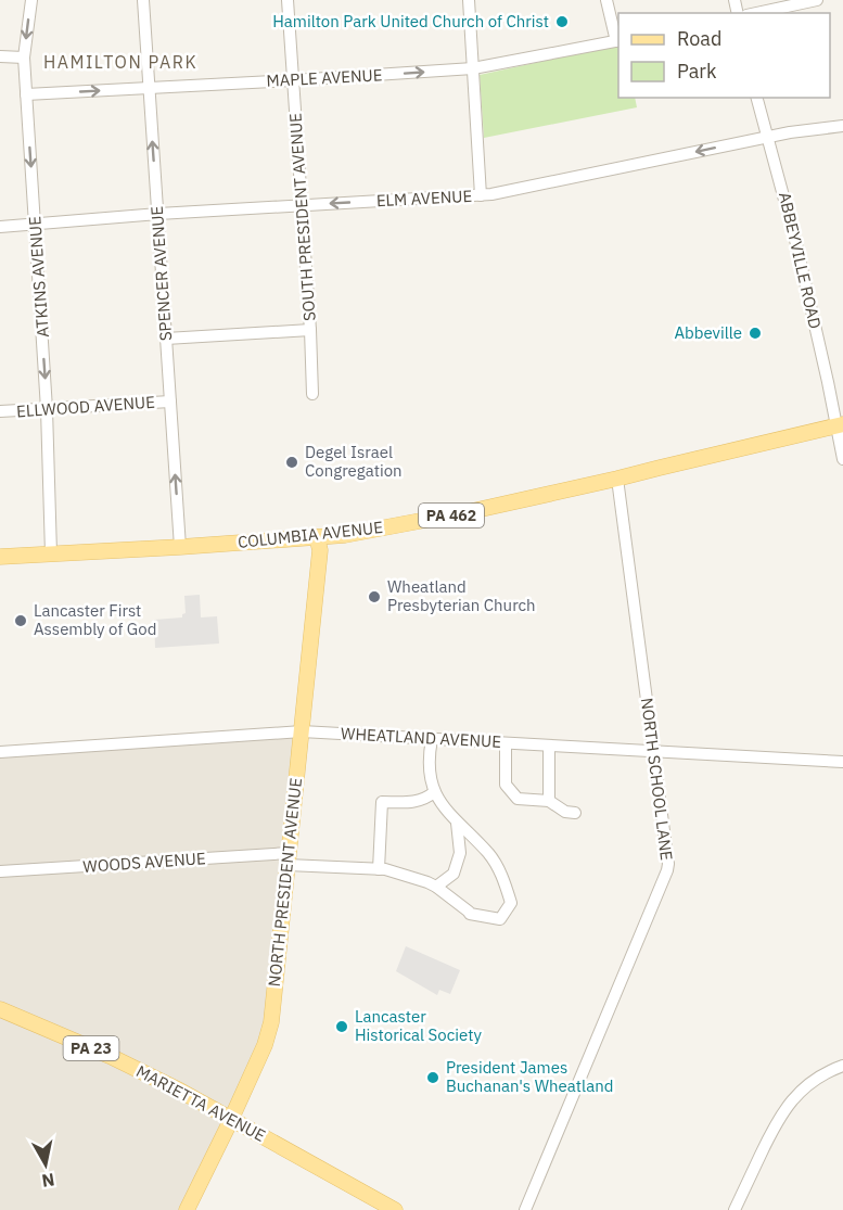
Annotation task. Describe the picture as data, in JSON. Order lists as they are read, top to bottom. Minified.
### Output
{"streets":{"main road":["PA 462","COLUMBIA AVENUE","NORTH PRESIDENT AVENUE","PA 23","MARIETTA AVENUE"],"street":["MAPLE AVENUE","ELM AVENUE","SOUTH PRESIDENT AVENUE","ABBEYVILLE ROAD","SPENCER AVENUE","ATKINS AVENUE","ELLWOOD AVENUE","WHEATLAND AVENUE","NORTH SCHOOL LANE","WOODS AVENUE"]},"crossings":[["MAPLE AVENUE","SOUTH PRESIDENT AVENUE"],["MAPLE AVENUE","SPENCER AVENUE"],["MAPLE AVENUE","ATKINS AVENUE"],["ELM AVENUE","SOUTH PRESIDENT AVENUE"],["ELM AVENUE","ABBEYVILLE ROAD"],["ELM AVENUE","SPENCER AVENUE"],["ELM AVENUE","ATKINS AVENUE"],["ABBEYVILLE ROAD","COLUMBIA AVENUE"],["SPENCER AVENUE","ELLWOOD AVENUE"],["SPENCER AVENUE","COLUMBIA AVENUE"],["ATKINS AVENUE","ELLWOOD AVENUE"],["ATKINS AVENUE","COLUMBIA AVENUE"],["COLUMBIA AVENUE","NORTH SCHOOL LANE"],["COLUMBIA AVENUE","NORTH PRESIDENT AVENUE"],["WHEATLAND AVENUE","NORTH SCHOOL LANE"],["WHEATLAND AVENUE","NORTH PRESIDENT AVENUE"],["WOODS AVENUE","NORTH PRESIDENT AVENUE"],["NORTH PRESIDENT AVENUE","MARIETTA AVENUE"]],"one_way":["MAPLE AVENUE","ELM AVENUE","SPENCER AVENUE","ATKINS AVENUE"],"districts":["HAMILTON PARK"],"places":["Hamilton Park United Church of Christ","Abbeville","Degel Israel Congregation","Wheatland Presbyterian Church","Lancaster First Assembly of God","Lancaster Historical Society","President James Buchanan's Wheatland"],"legend":["Road","Park"],"north":"bottom"}
